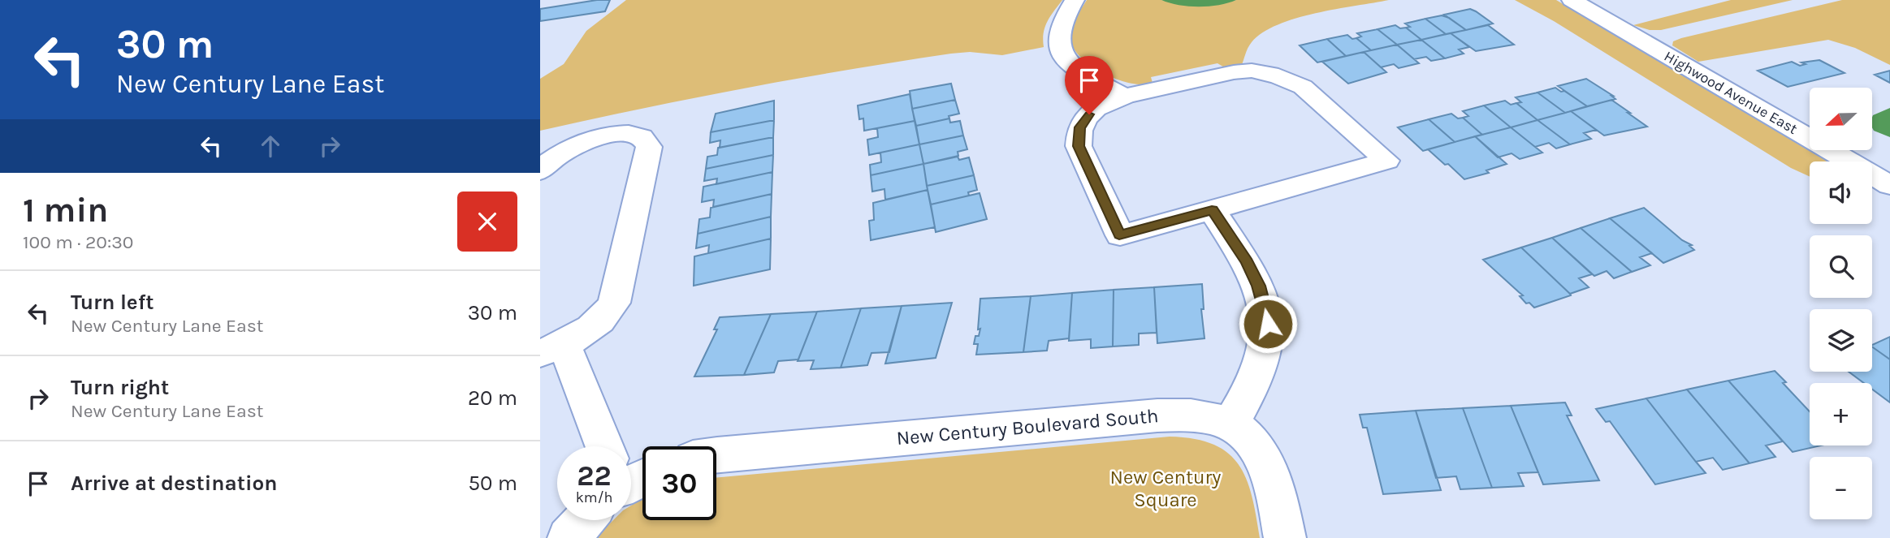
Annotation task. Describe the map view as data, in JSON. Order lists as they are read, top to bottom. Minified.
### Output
{"streets":{"street":["Highwood Avenue East","New Century Boulevard South"]},"parks":["New Century Square"],"north":"left","page":{"turn":["30 m","New Century Lane East"],"map_buttons":["+","−"],"heading":["1 min","100 m · 20:30"],"list":[{"name":"Turn left","note":"New Century Lane East","value":"30 m"},{"name":"Turn right","note":"New Century Lane East","value":"20 m"},{"name":"Arrive at destination","value":"50 m"}],"speed":"22 km/h","limit":"30"}}
